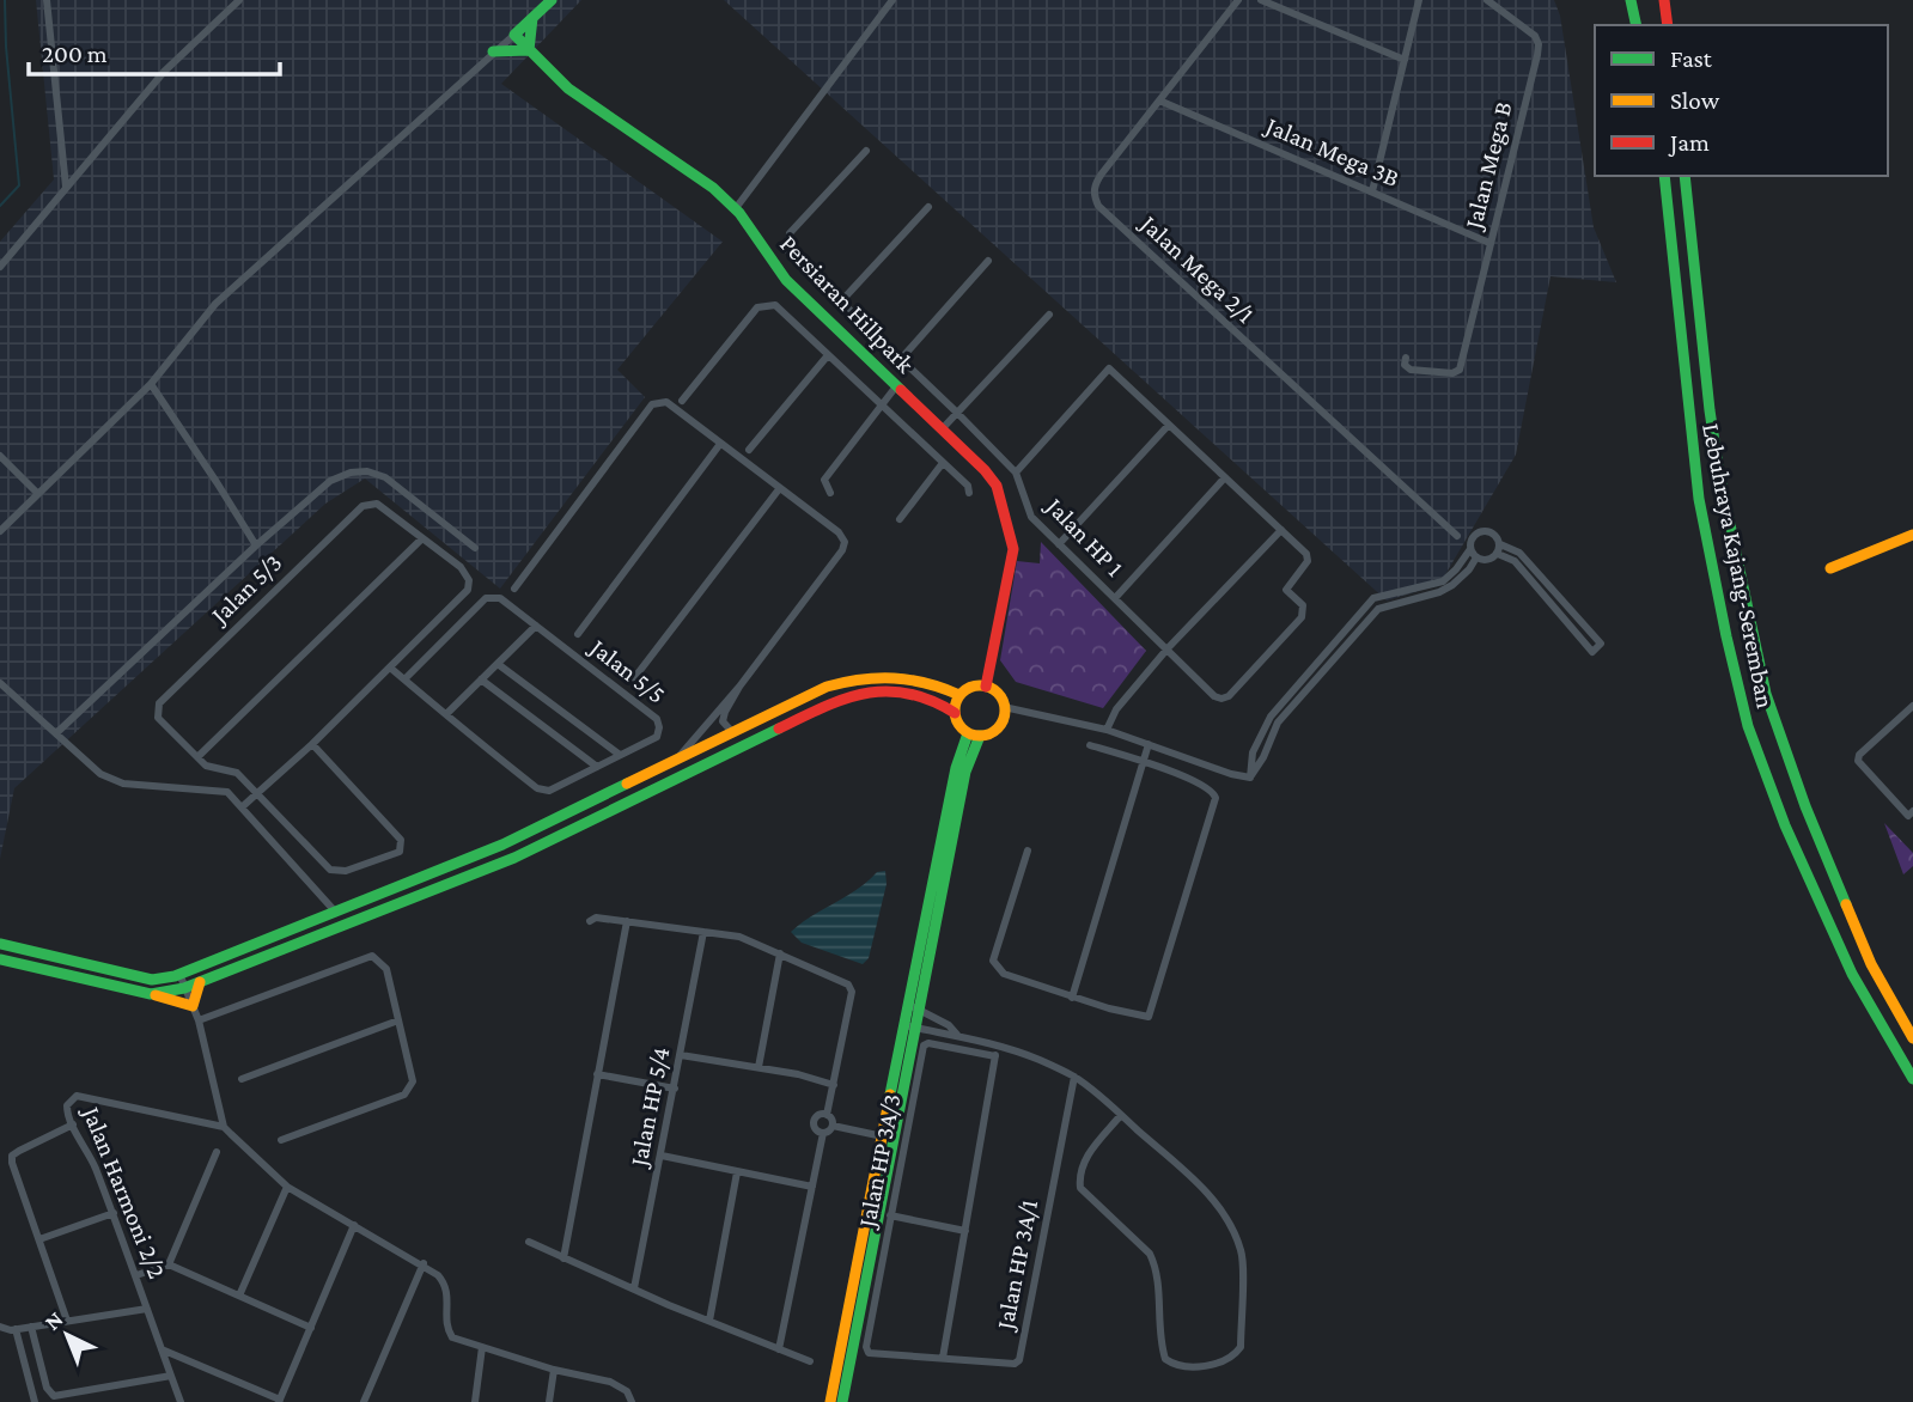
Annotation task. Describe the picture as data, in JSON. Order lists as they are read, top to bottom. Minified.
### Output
{"streets":{"main road":["Persiaran Hillpark","Lebuhraya Kajang-Seremban"],"street":["Jalan Mega 3B","Jalan Mega B","Jalan Mega 2/1","Jalan HP 1","Jalan 5/3","Jalan 5/5","Jalan HP 5/4","Jalan HP 3A/3","Jalan Harmoni 2/2","Jalan HP 3A/1"]},"crossings":[["Jalan Mega 3B","Jalan Mega B"],["Jalan Mega 3B","Jalan Mega 2/1"],["Jalan 5/3","Jalan 5/5"],["Jalan HP 3A/3","Jalan HP 3A/1"]],"legend":["Fast","Slow","Jam"],"scale_bar":"200 m","north":"top left"}
